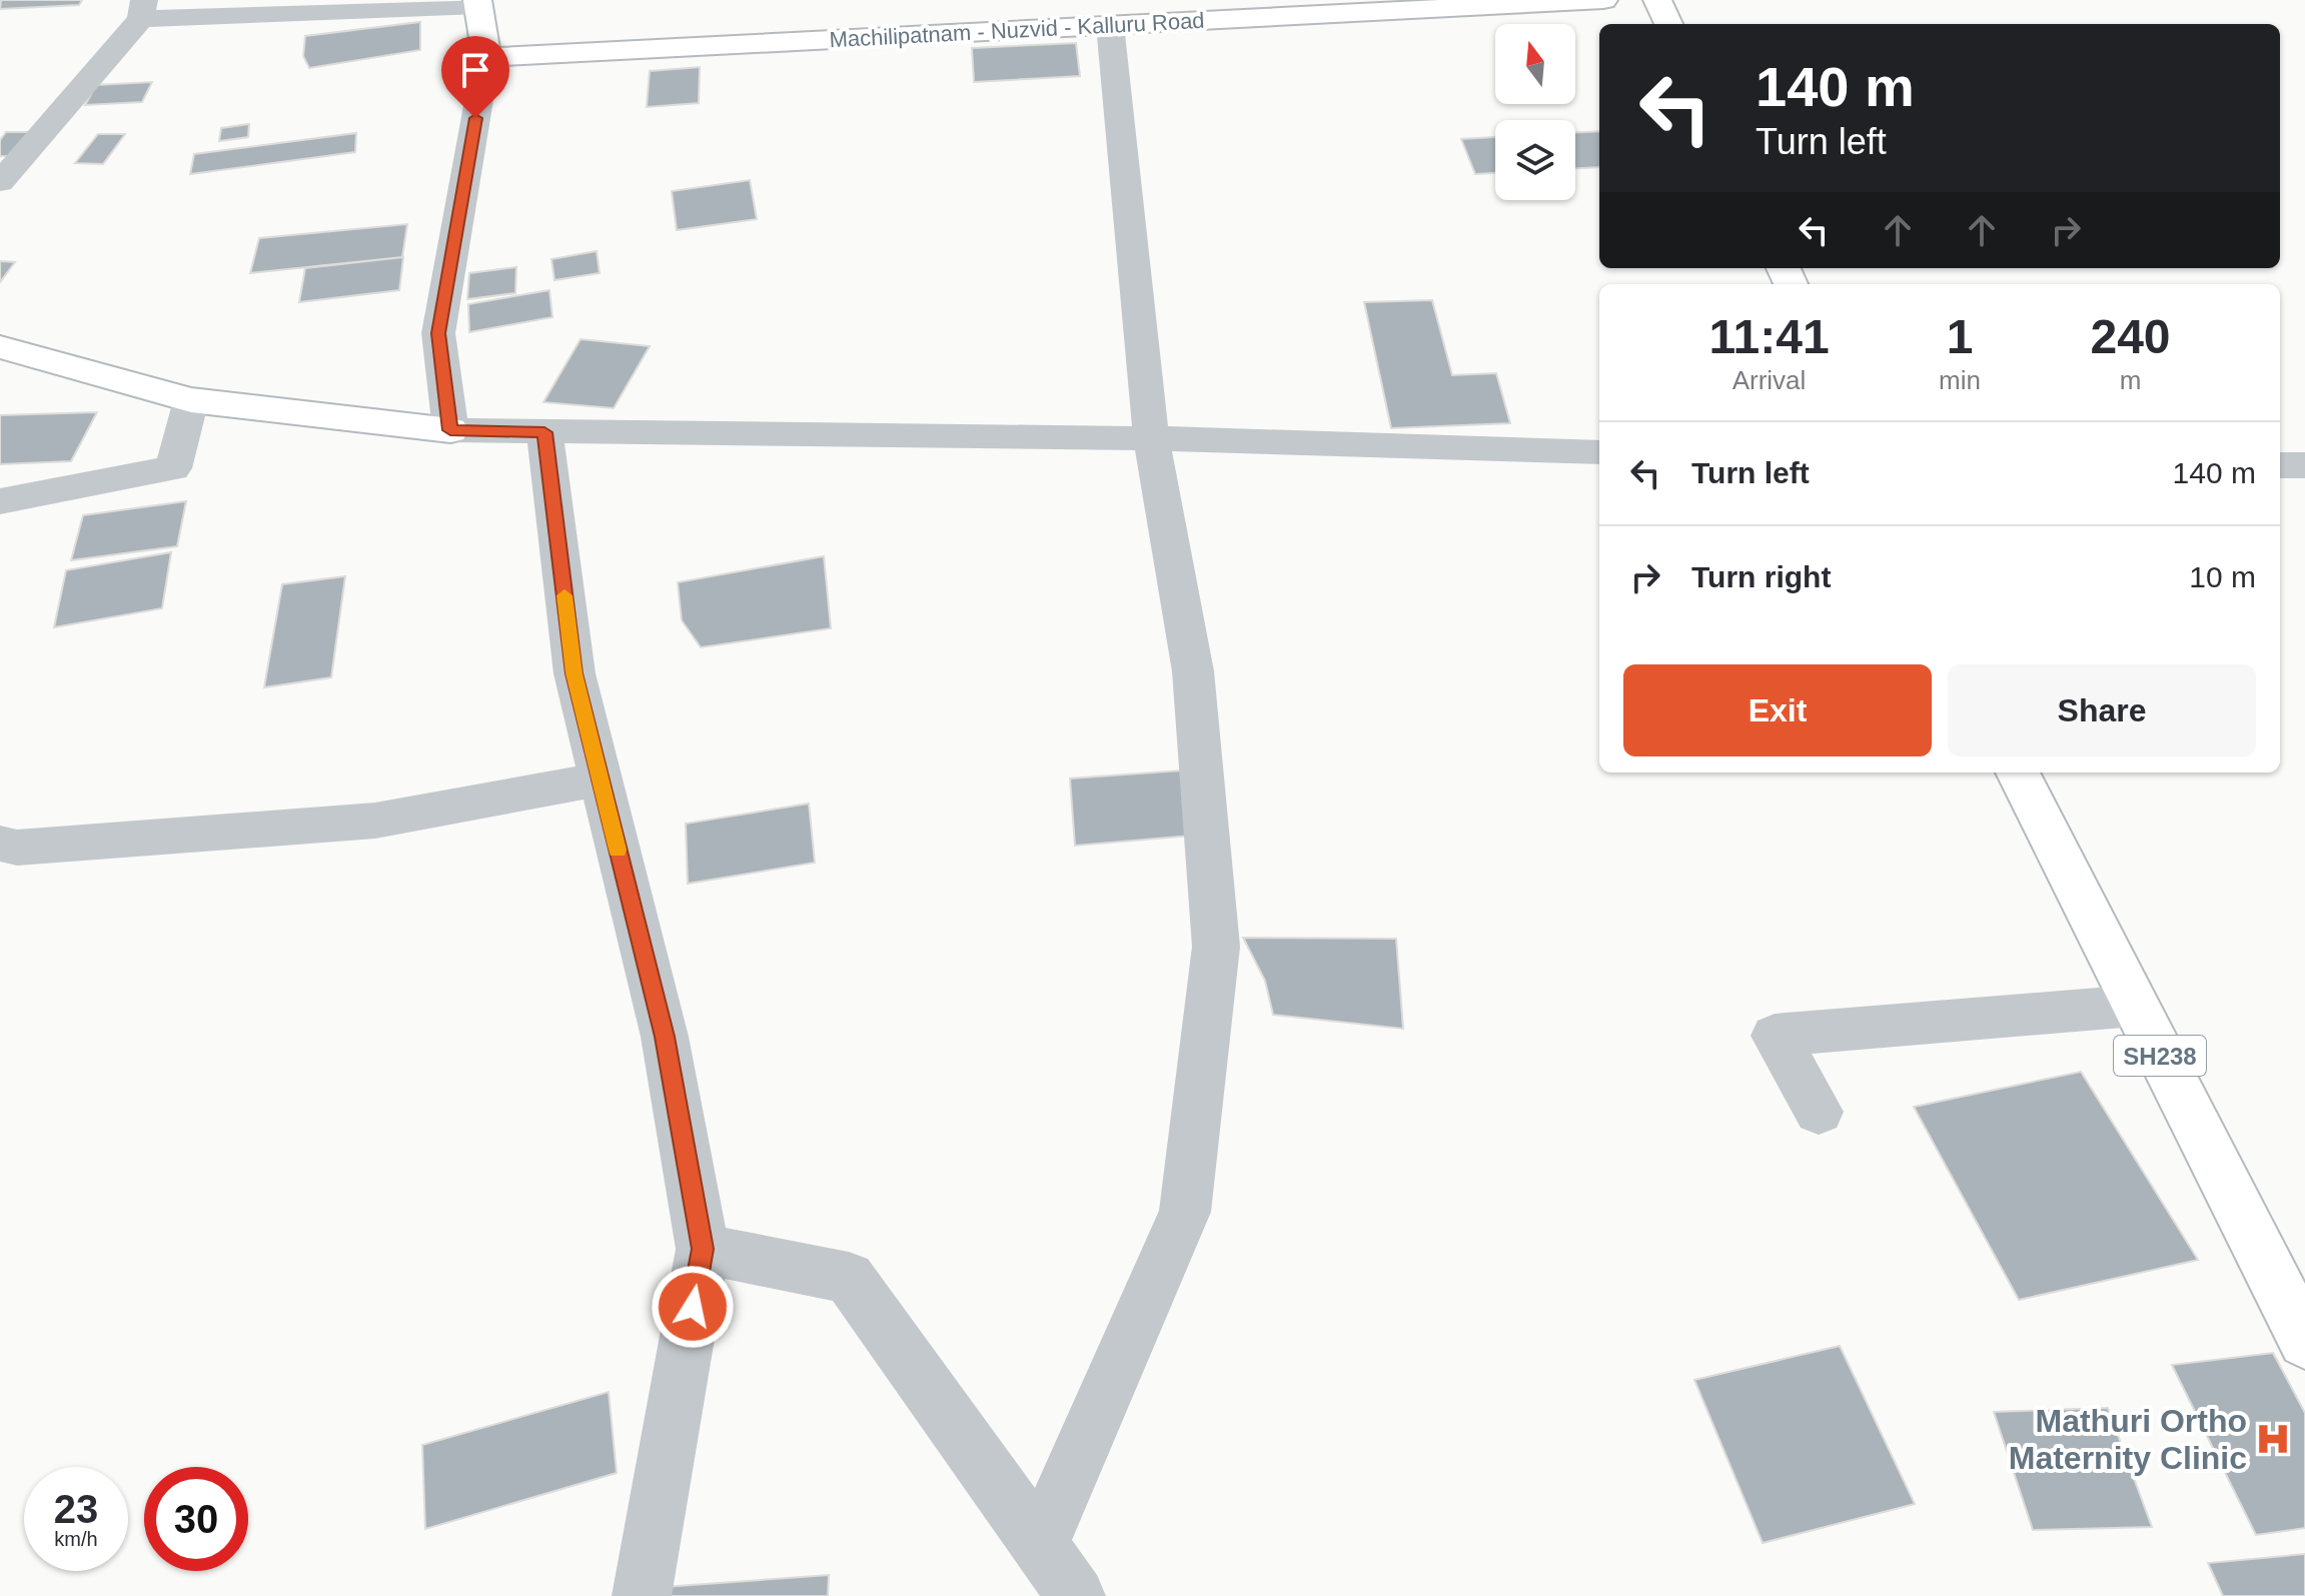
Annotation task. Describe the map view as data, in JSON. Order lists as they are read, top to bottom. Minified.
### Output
{"streets":{"main road":["Machilipatnam - Nuzvid - Kalluru Road","SH238"]},"places":{"hospital":["Mathuri Ortho Maternity Clinic"]},"north":"top","page":{"turn":["140 m","Turn left"],"eta":["11:41","Arrival","1","min","240","m"],"list":[{"name":"Turn left","value":"140 m"},{"name":"Turn right","value":"10 m"}],"buttons":["Exit","Share"],"speed":"23 km/h","limit":"30"}}
